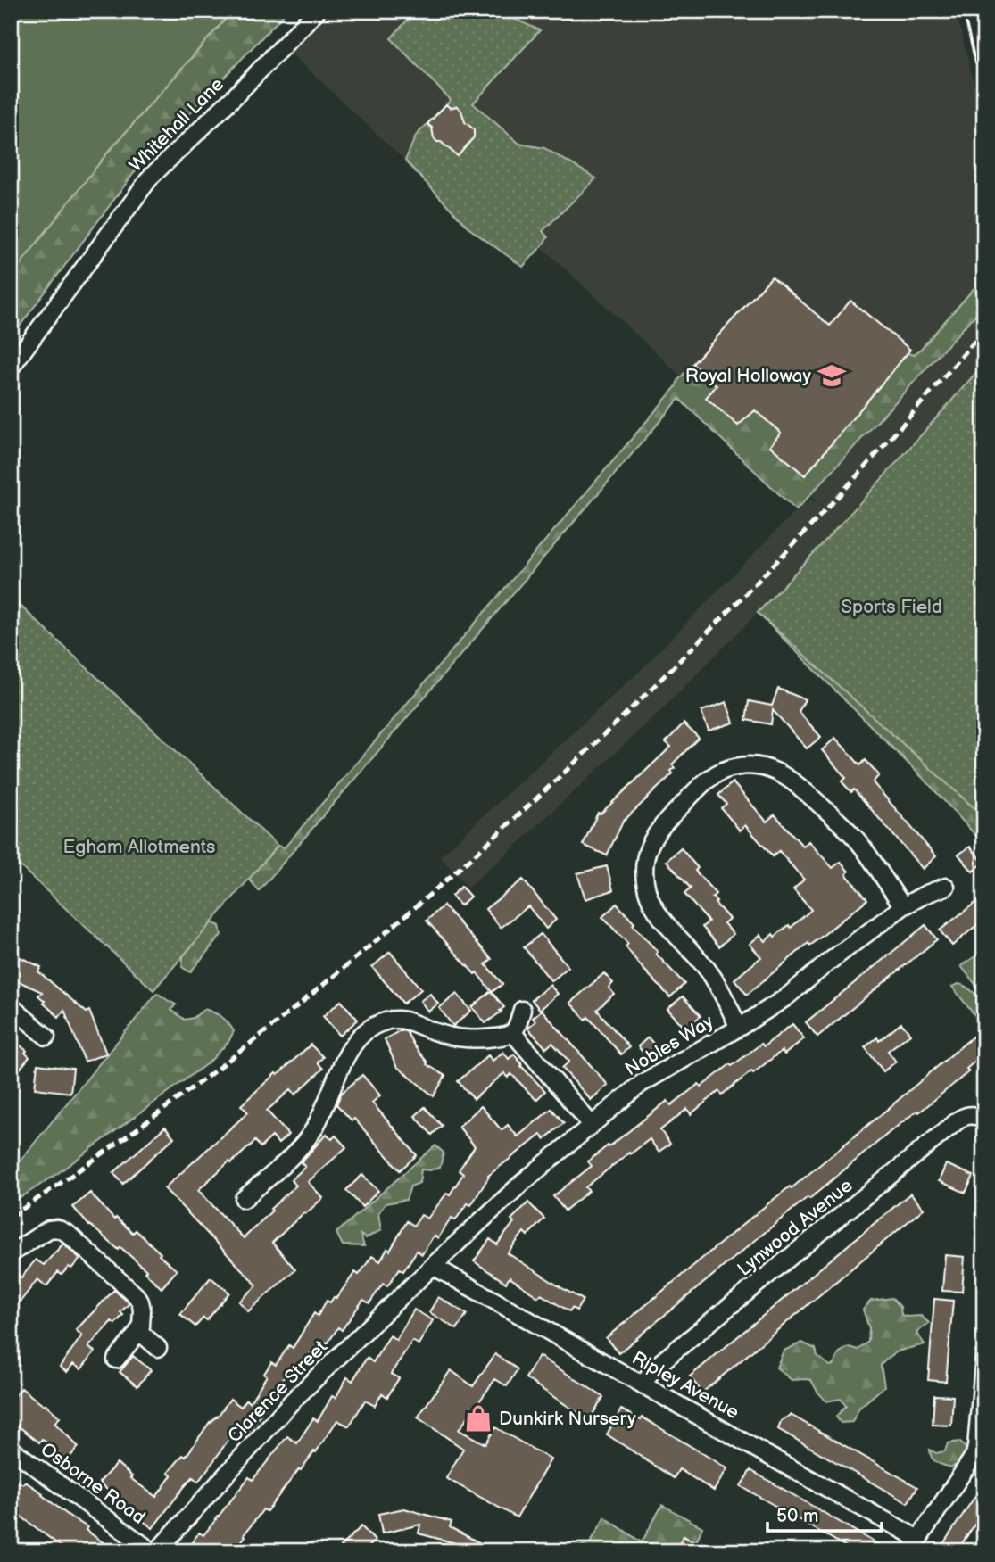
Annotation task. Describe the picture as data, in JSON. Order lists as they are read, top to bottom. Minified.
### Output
{"streets":{"street":["Whitehall Lane","Nobles Way","Lynwood Avenue","Ripley Avenue","Clarence Street","Osborne Road"]},"crossings":[["Nobles Way","Ripley Avenue"],["Nobles Way","Clarence Street"],["Lynwood Avenue","Ripley Avenue"],["Ripley Avenue","Clarence Street"]],"parks":["Sports Field","Egham Allotments"],"places":{"school or university":["Royal Holloway"],"shop":["Dunkirk Nursery"]},"scale_bar":"50 m"}
